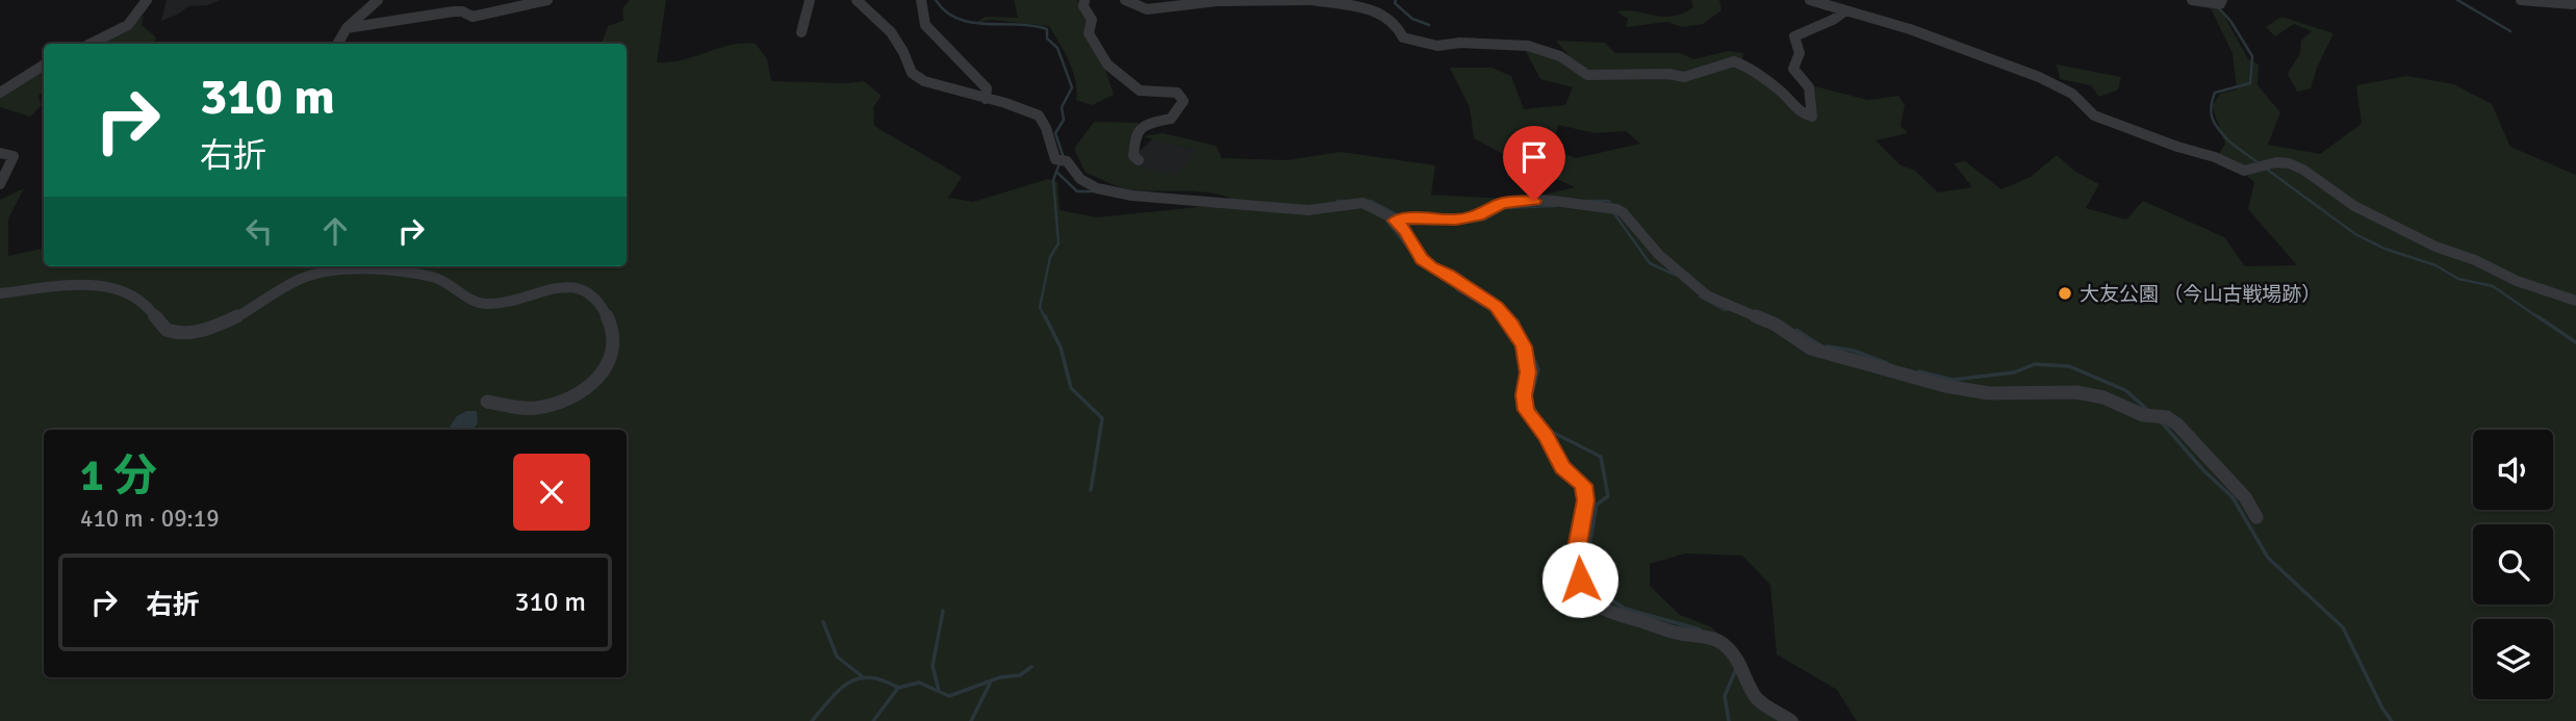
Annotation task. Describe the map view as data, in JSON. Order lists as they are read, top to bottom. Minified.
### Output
{"places":["大友公園 （今山古戦場跡）"],"page":{"turn":["310 m","右折"],"heading":["1 分","410 m · 09:19"],"list":[{"name":"右折","value":"310 m"}]}}
